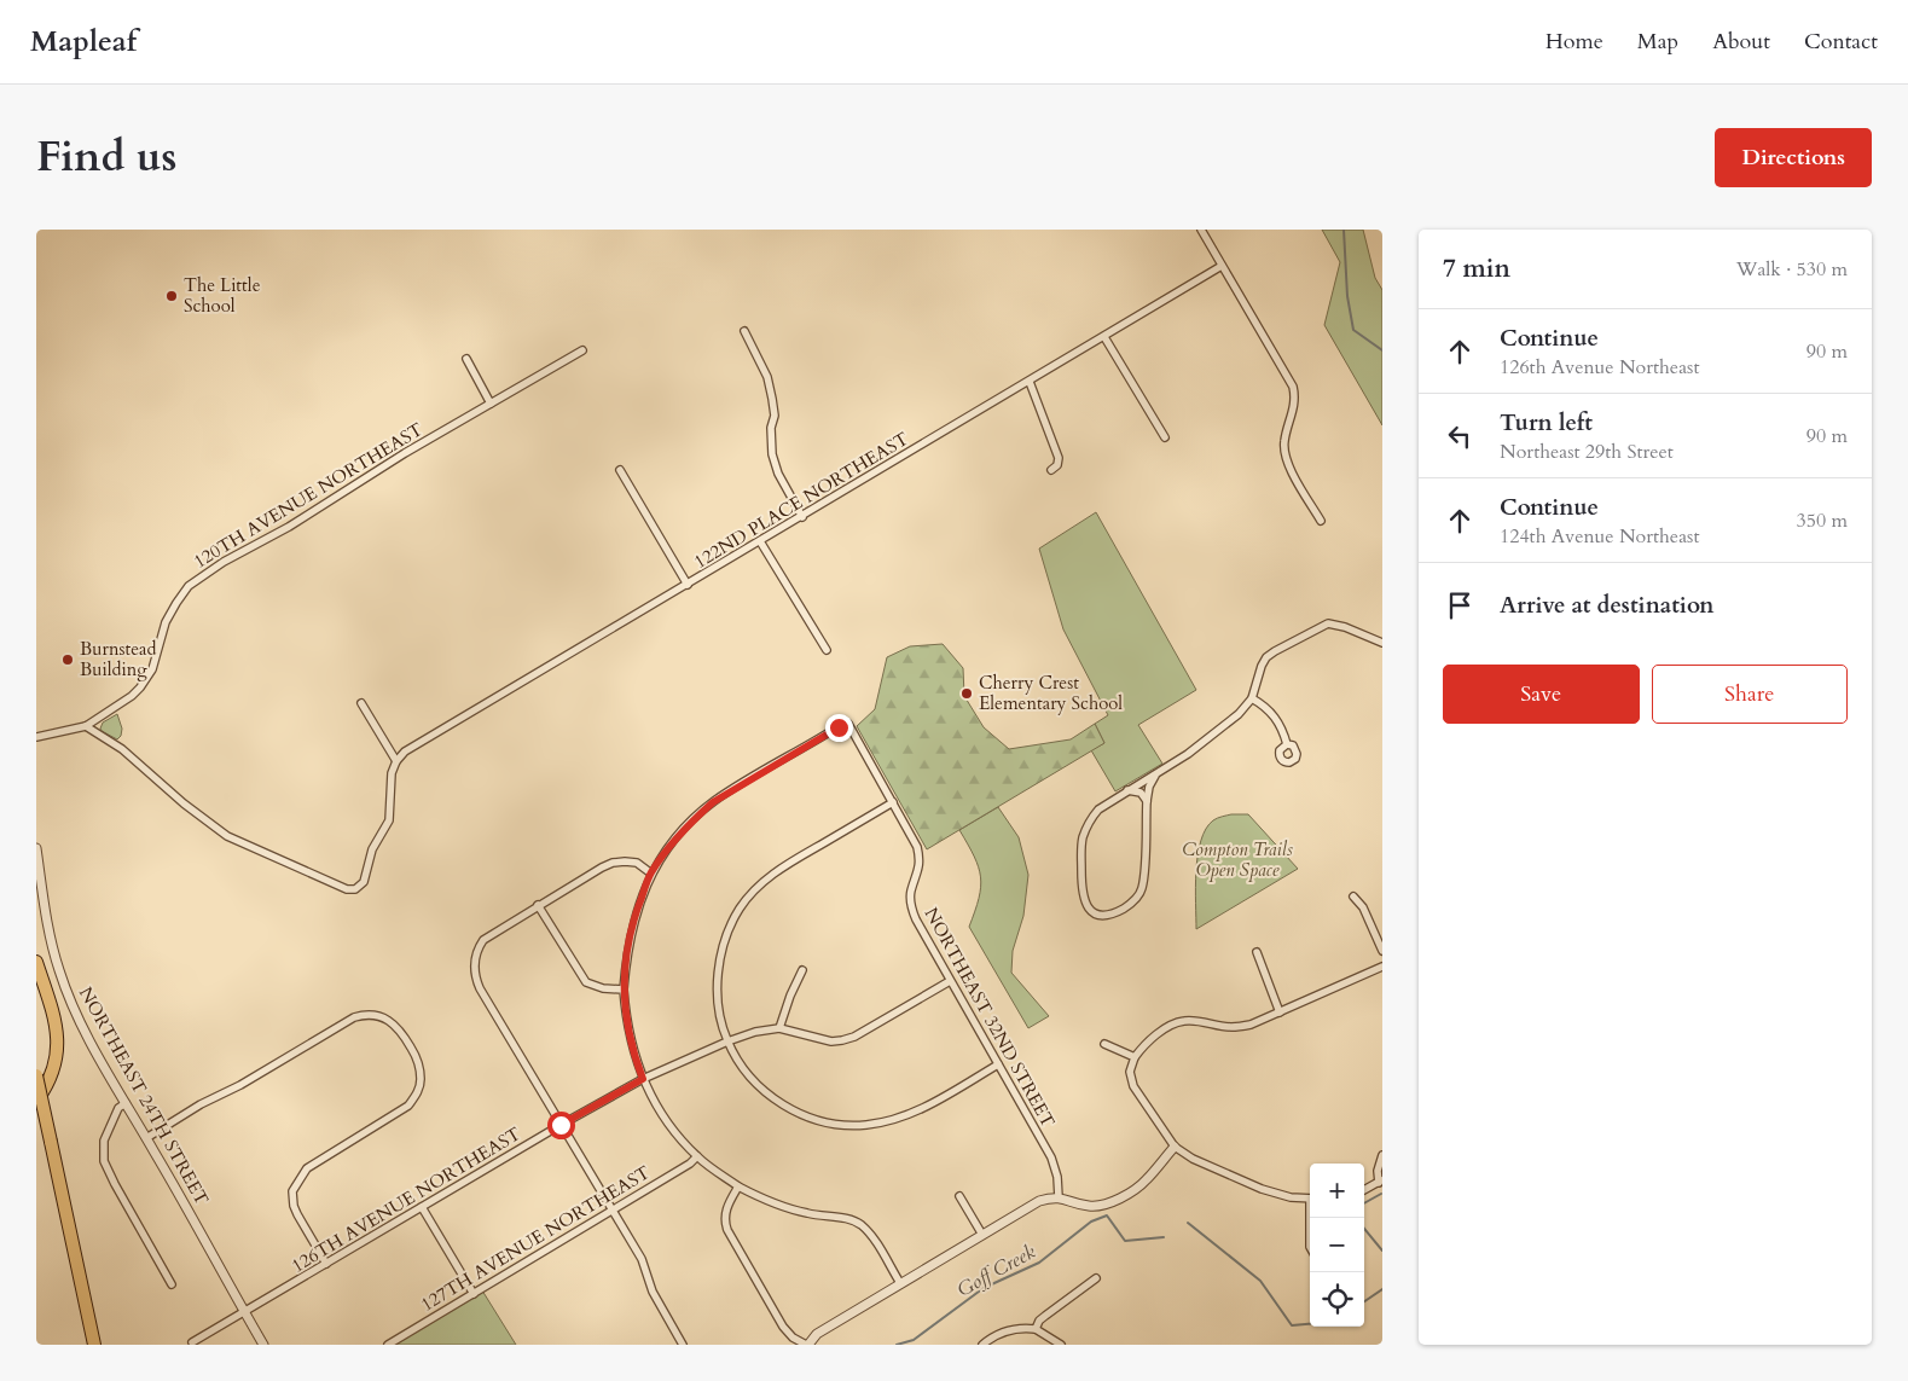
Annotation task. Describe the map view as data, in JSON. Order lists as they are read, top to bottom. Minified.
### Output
{"streets":{"street":["120TH AVENUE NORTHEAST","122ND PLACE NORTHEAST","NORTHEAST 32ND STREET","NORTHEAST 24TH STREET","126TH AVENUE NORTHEAST","127TH AVENUE NORTHEAST"]},"crossings":[["NORTHEAST 24TH STREET","126TH AVENUE NORTHEAST"]],"water":["Goff Creek"],"parks":["Compton Trails Open Space"],"places":["The Little School","Burnstead Building","Cherry Crest Elementary School"],"page":{"header":"Mapleaf","nav":["Home","Map","About","Contact"],"title":"Find us","buttons":["Directions",["Save","Share"]],"heading":["7 min","Walk · 530 m"],"list":[["Continue","126th Avenue Northeast","90 m"],["Turn left","Northeast 29th Street","90 m"],["Continue","124th Avenue Northeast","350 m"],"Arrive at destination"],"map_buttons":["+","−"]}}
